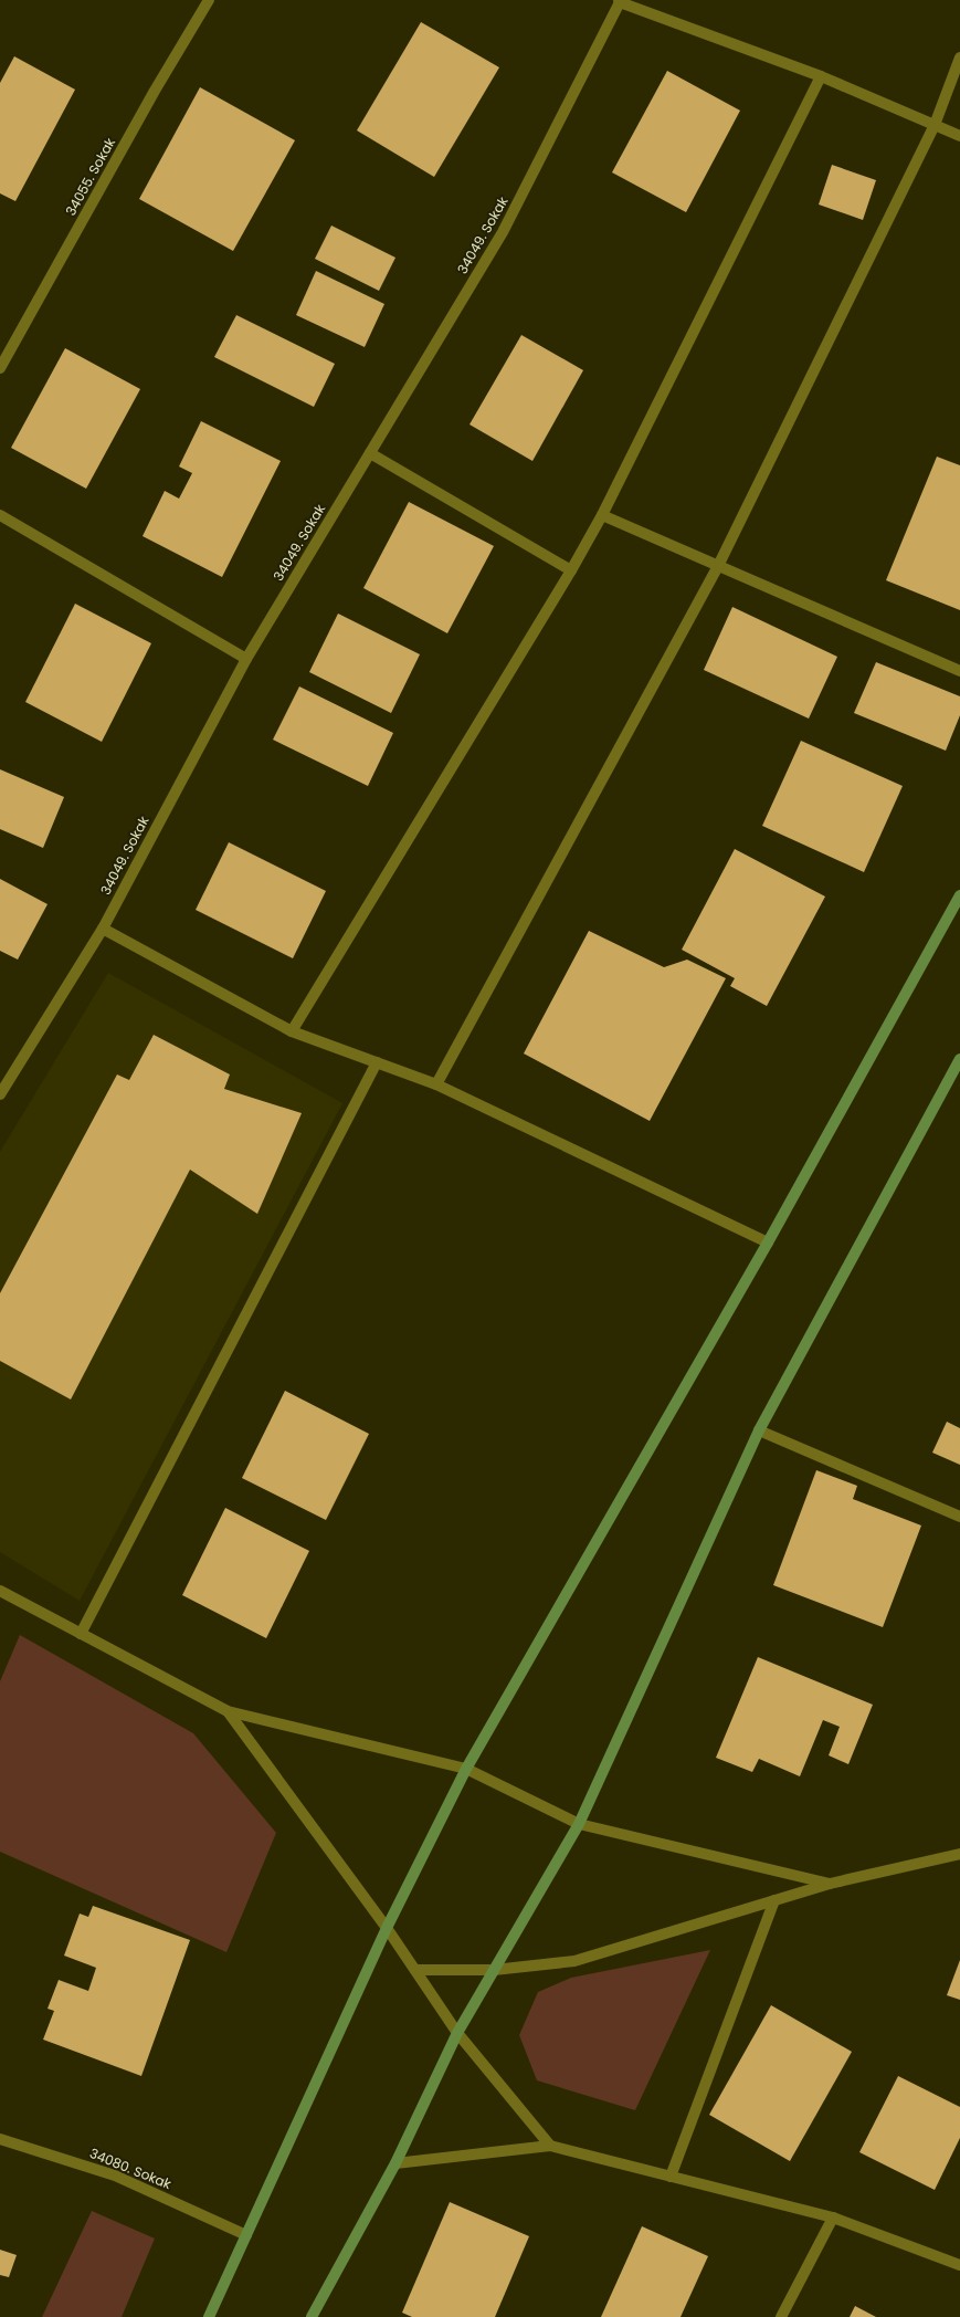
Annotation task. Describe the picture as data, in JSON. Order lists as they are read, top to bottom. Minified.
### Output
{"streets":{"street":["34055. Sokak","34049. Sokak","34080. Sokak"]}}
